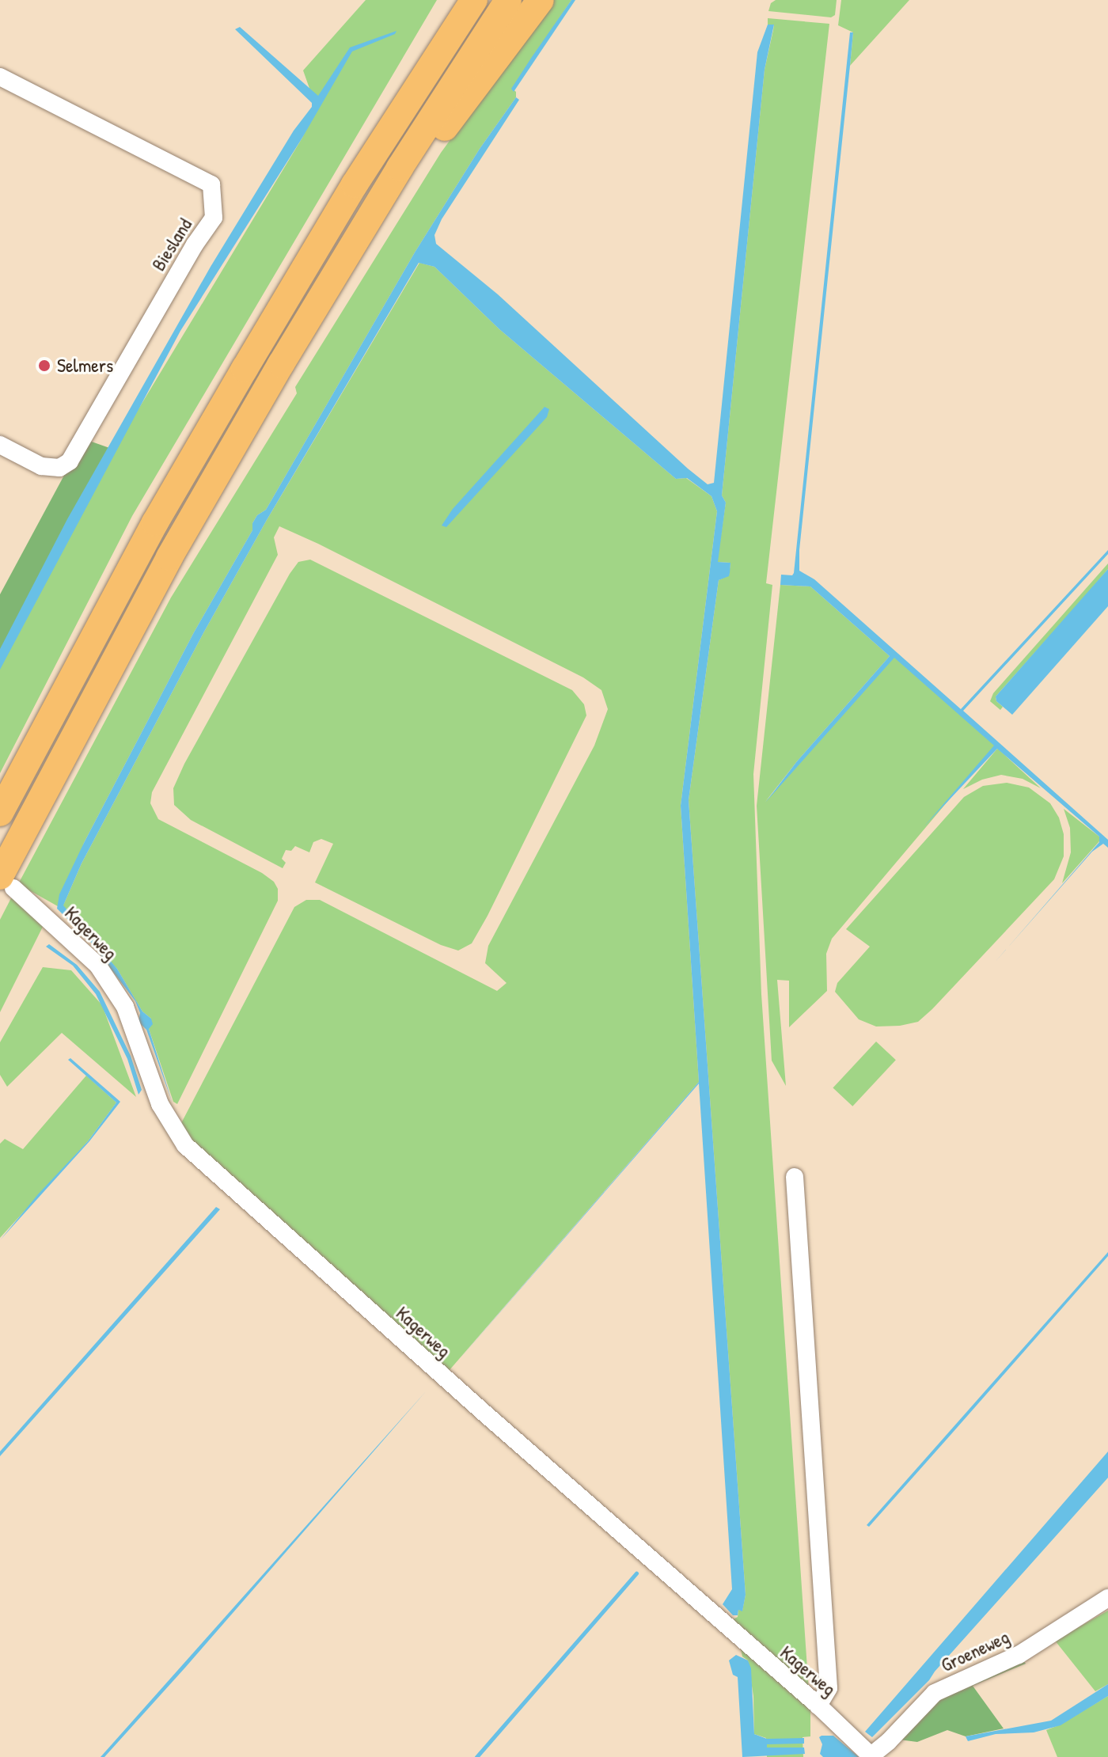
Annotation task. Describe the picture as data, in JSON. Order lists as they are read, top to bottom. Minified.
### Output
{"streets":{"street":["Biesland","Kagerweg","Groeneweg"]},"crossings":[["Kagerweg","Groeneweg"]],"places":["Selmers"]}
